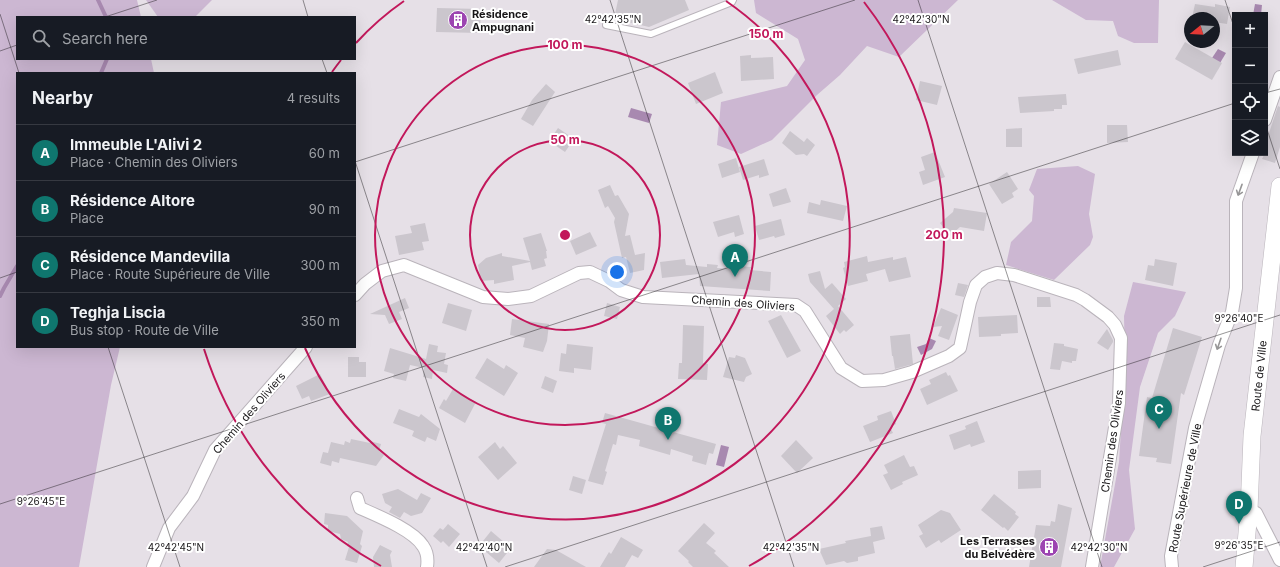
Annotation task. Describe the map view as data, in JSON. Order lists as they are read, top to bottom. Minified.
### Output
{"streets":{"street":["Chemin des Oliviers","Route de Ville","Route Supérieure de Ville"]},"one_way":["Route Supérieure de Ville"],"places":{"building":["Résidence Ampugnani","Les Terrasses du Belvédère"]},"north":"left","page":{"map_buttons":["+","−"],"search":"Search here","heading":["Nearby","4 results"],"list":[{"mark":"A","name":"Immeuble L'Alivi 2","note":"Place · Chemin des Oliviers","value":"60 m"},{"mark":"B","name":"Résidence Altore","note":"Place","value":"90 m"},{"mark":"C","name":"Résidence Mandevilla","note":"Place · Route Supérieure de Ville","value":"300 m"},{"mark":"D","name":"Teghja Liscia","note":"Bus stop · Route de Ville","value":"350 m"}],"pins":["A","C","B","D"]},"coordinates":["42°42'35\"N","42°42'30\"N","9°26'40\"E","9°26'45\"E","9°26'35\"E","42°42'45\"N","42°42'40\"N"],"rings":["150 m","100 m","50 m","200 m"]}
